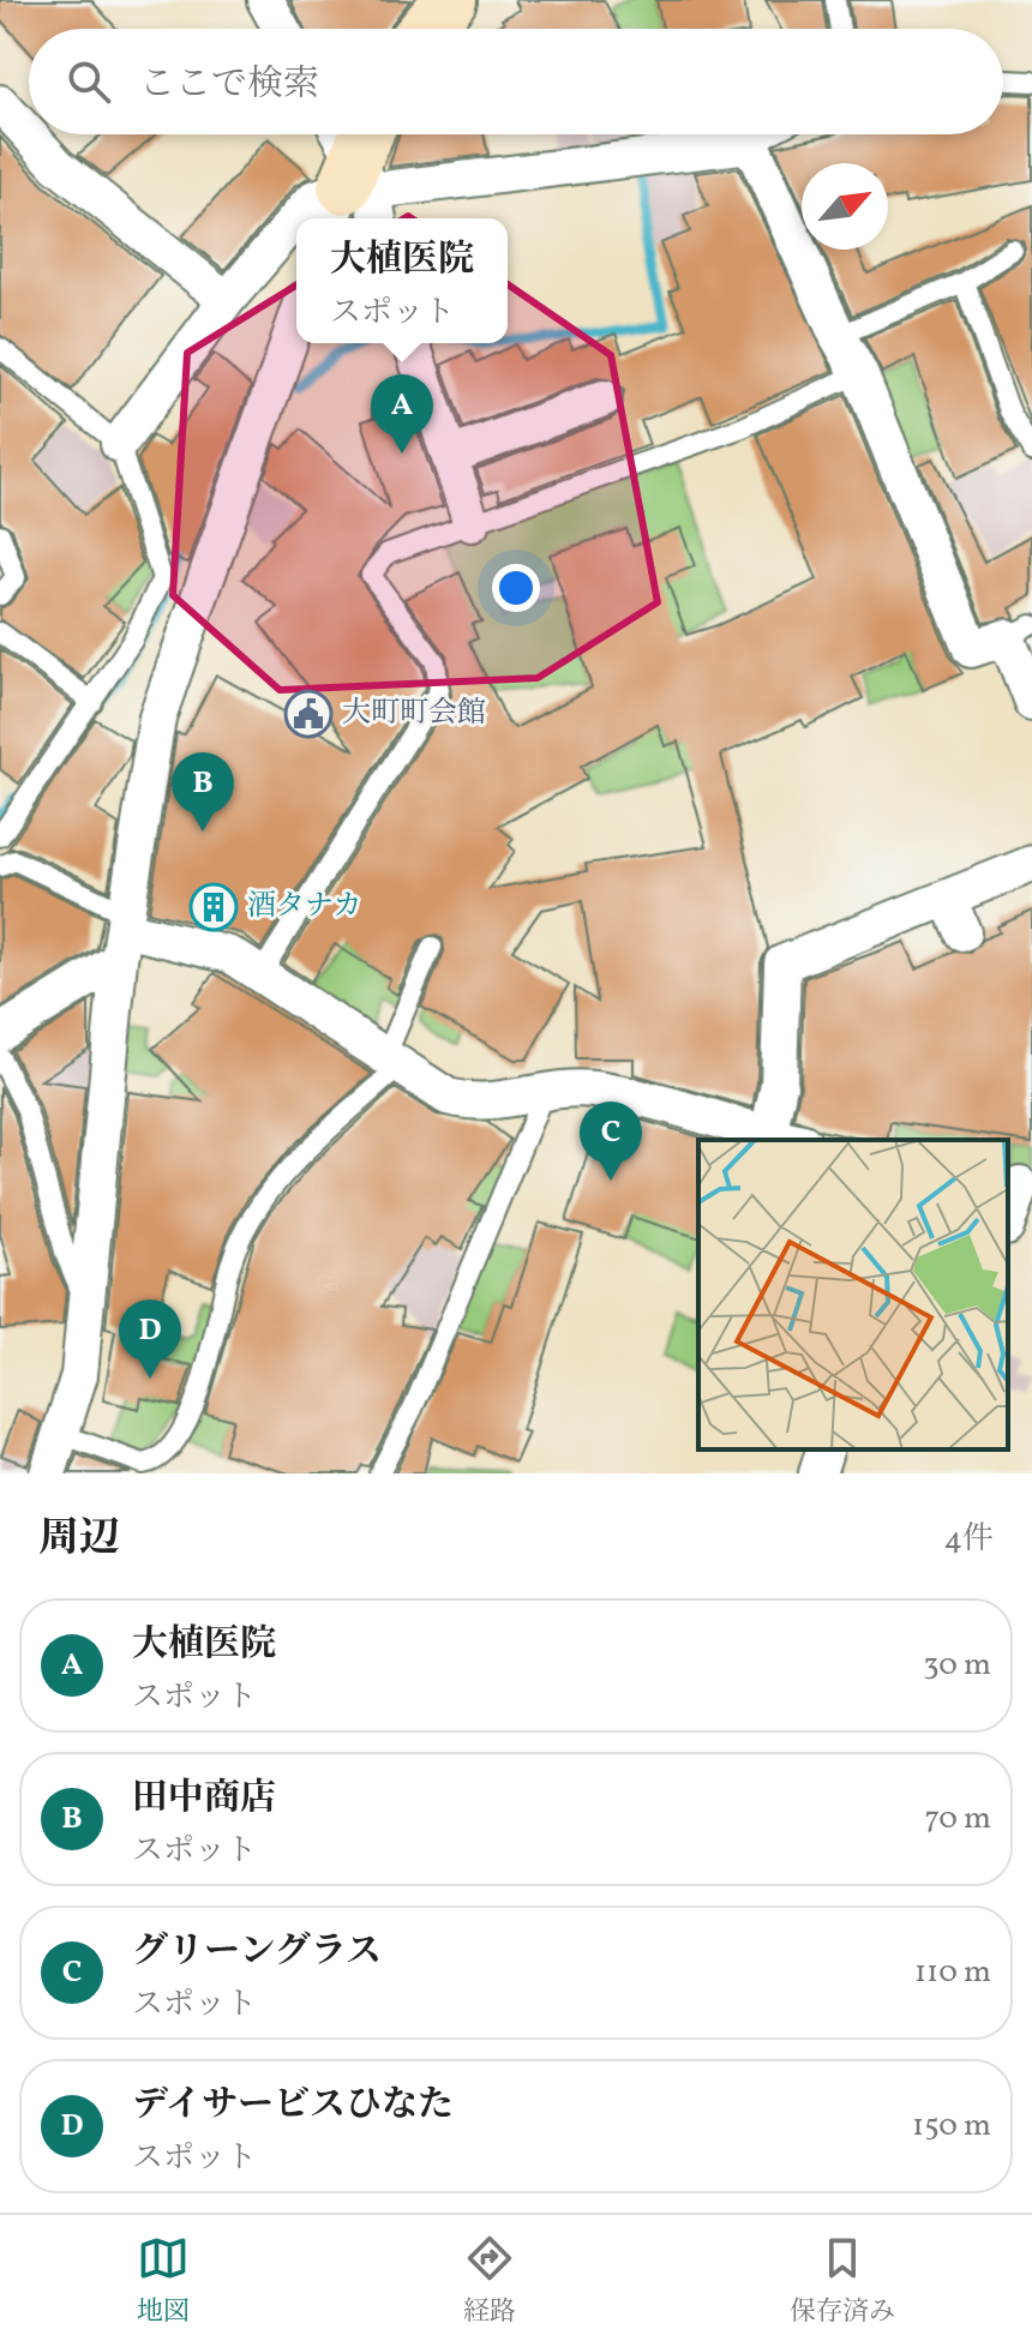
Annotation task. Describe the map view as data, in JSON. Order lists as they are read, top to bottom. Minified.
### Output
{"places":{"public building":["大町町会館"],"building":["酒タナカ"]},"north":"top right","page":{"search":"ここで検索","popup":["大植医院","スポット"],"pins":["A","B","C","D"],"heading":["周辺","4件"],"list":[{"mark":"A","name":"大植医院","note":"スポット","value":"30 m"},{"mark":"B","name":"田中商店","note":"スポット","value":"70 m"},{"mark":"C","name":"グリーングラス","note":"スポット","value":"110 m"},{"mark":"D","name":"デイサービスひなた","note":"スポット","value":"150 m"}],"nav":["地図","経路","保存済み"]}}
